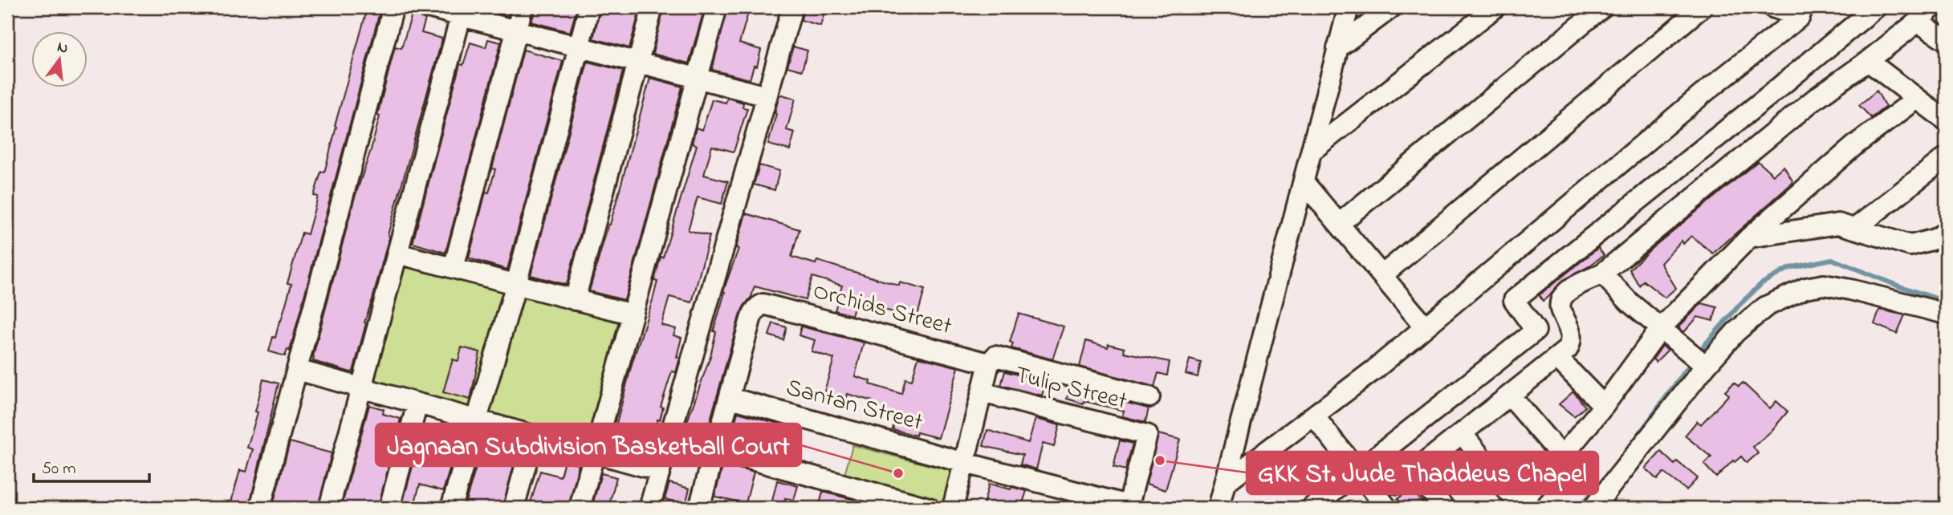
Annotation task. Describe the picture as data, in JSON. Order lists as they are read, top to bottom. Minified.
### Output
{"streets":{"street":["Orchids Street","Tulip Street","Santan Street"]},"crossings":[["Orchids Street","Santan Street"],["Tulip Street","Santan Street"]],"places":["GKK St. Jude Thaddeus Chapel","Jagnaan Subdivision Basketball Court"],"scale_bar":"50 m","north":"top"}
